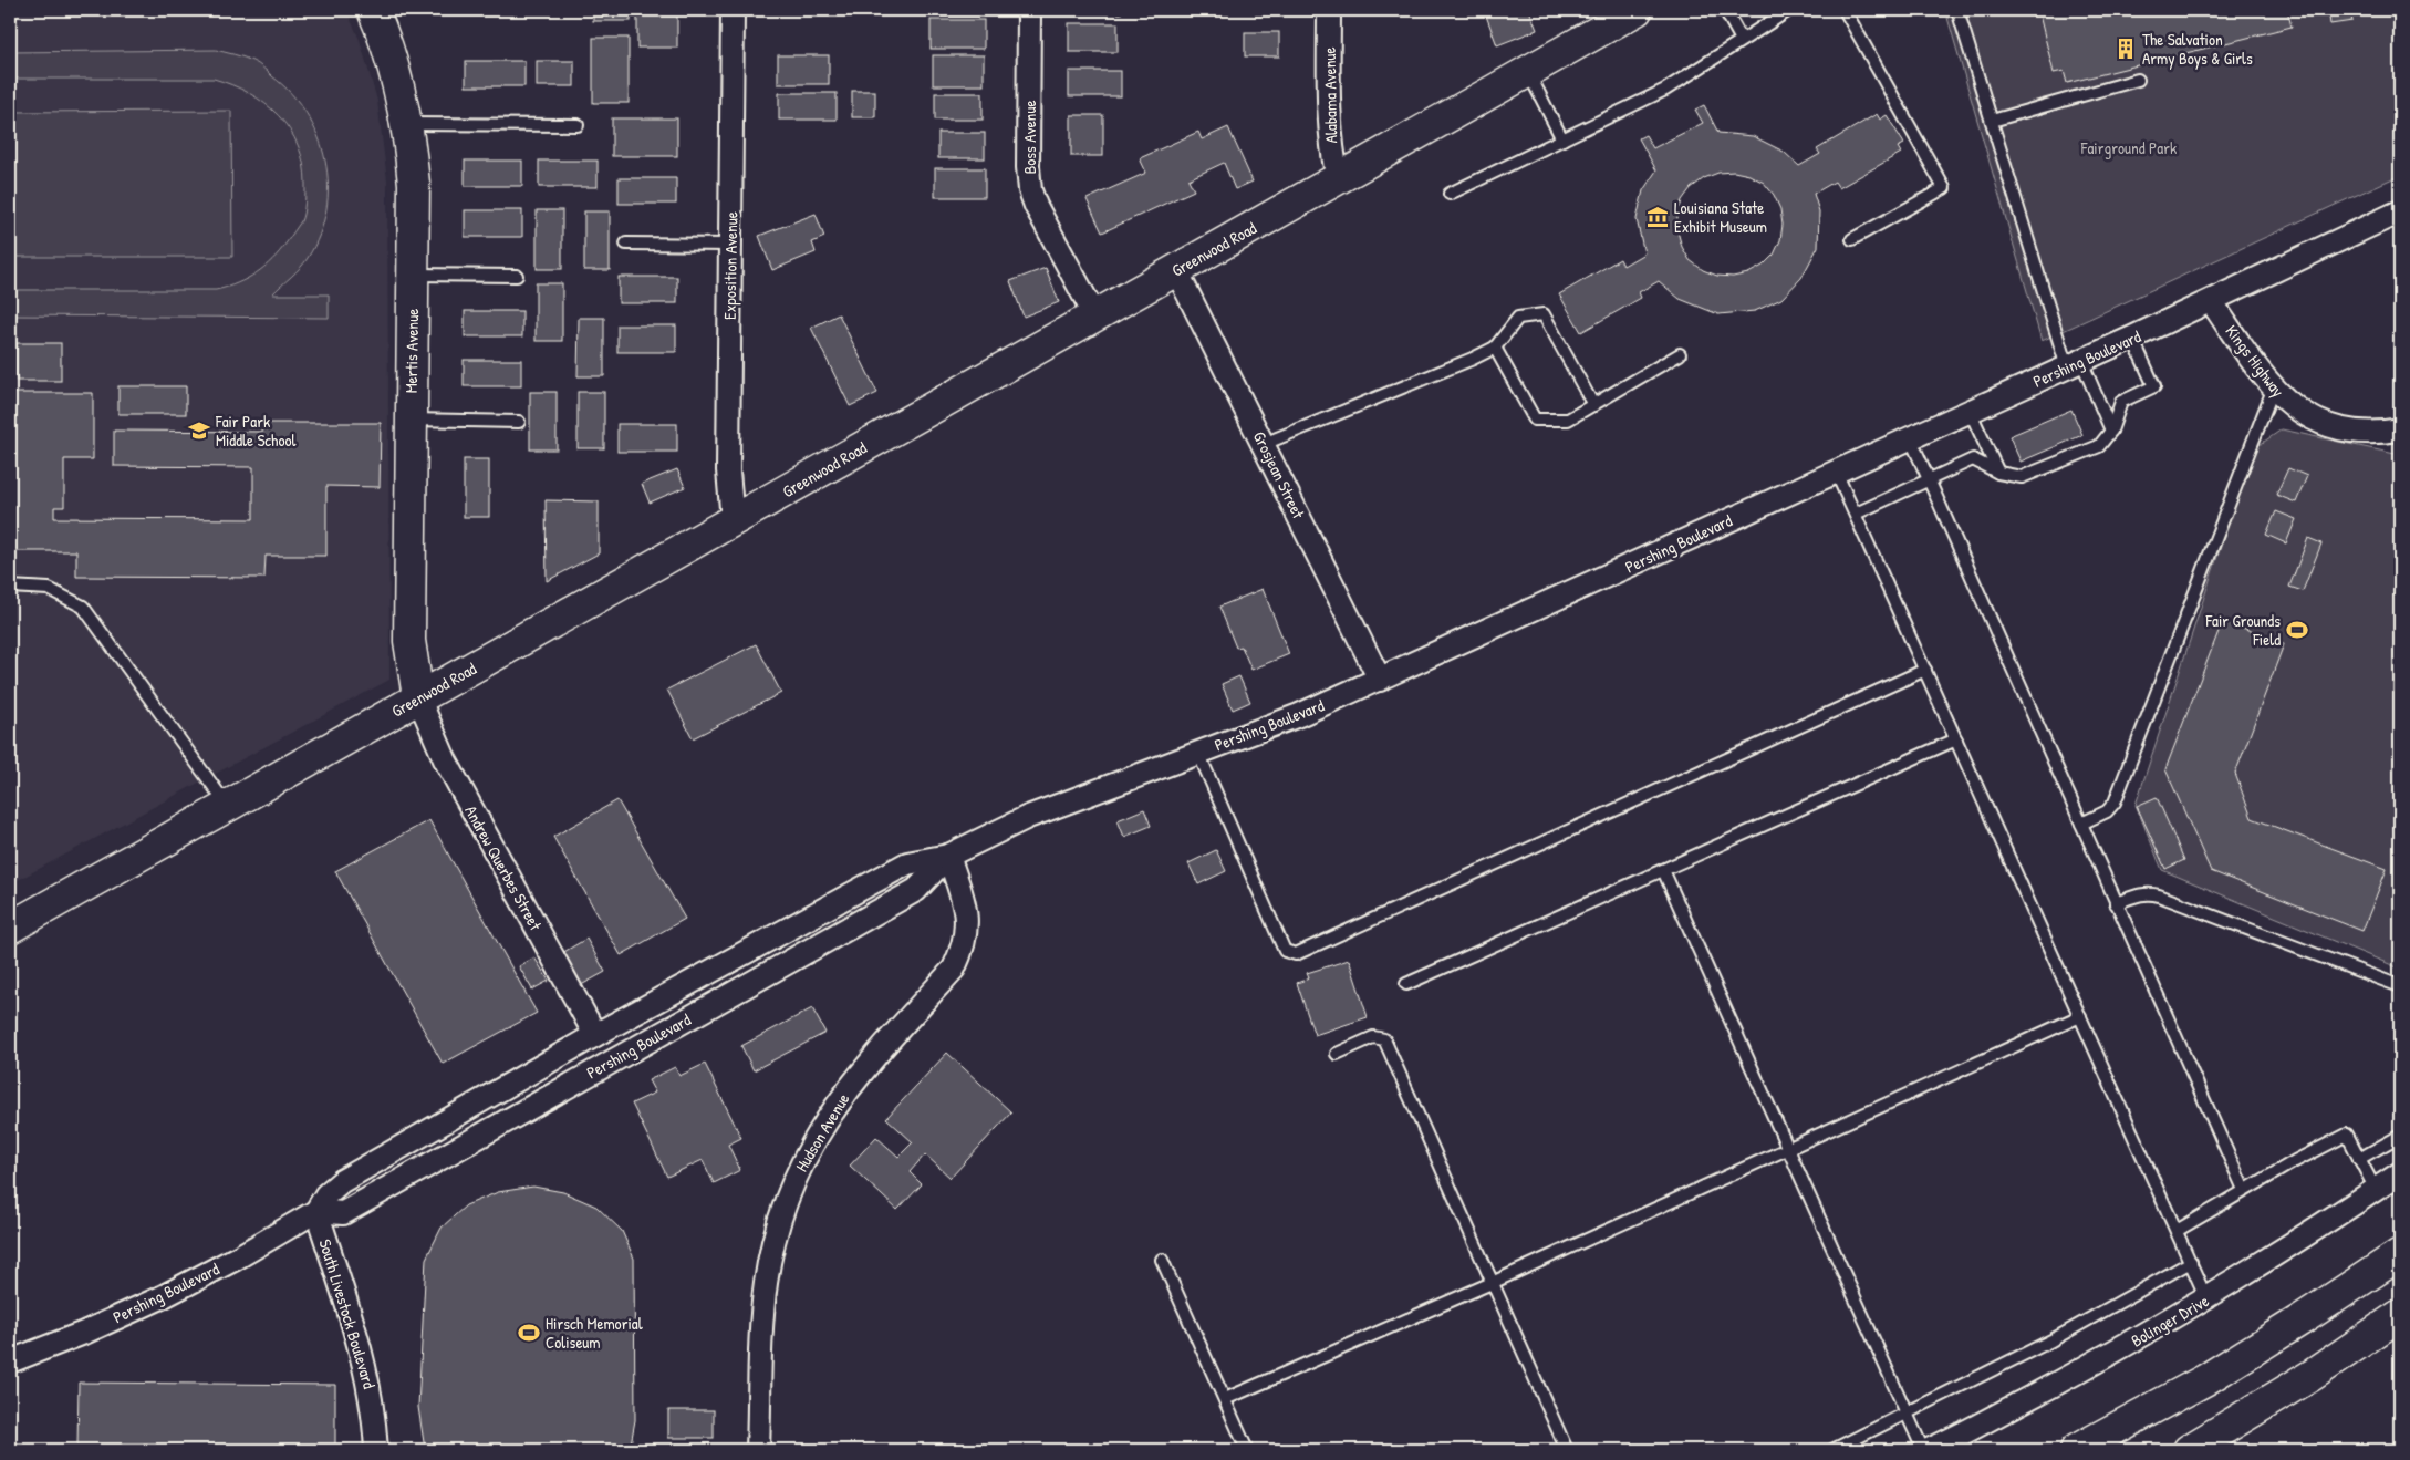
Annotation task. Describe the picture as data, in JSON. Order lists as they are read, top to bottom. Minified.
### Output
{"streets":{"main road":["Greenwood Road","Mertis Avenue"],"street":["Alabama Avenue","Boss Avenue","Exposition Avenue","Pershing Boulevard","Kings Highway","Grosjean Street","Andrew Querbes Street","Hudson Avenue","South Livestock Boulevard","Bolinger Drive"]},"crossings":[["Alabama Avenue","Greenwood Road"],["Boss Avenue","Greenwood Road"],["Greenwood Road","Exposition Avenue"],["Greenwood Road","Mertis Avenue"],["Greenwood Road","Grosjean Street"],["Greenwood Road","Andrew Querbes Street"],["Mertis Avenue","Andrew Querbes Street"],["Pershing Boulevard","Kings Highway"],["Pershing Boulevard","Grosjean Street"],["Pershing Boulevard","Andrew Querbes Street"],["Pershing Boulevard","Hudson Avenue"],["Pershing Boulevard","South Livestock Boulevard"]],"parks":["Fairground Park"],"places":{"building":["The Salvation Army Boys & Girls"],"museum":["Louisiana State Exhibit Museum"],"school or university":["Fair Park Middle School"],"sports":["Fair Grounds Field","Hirsch Memorial Coliseum"]}}
